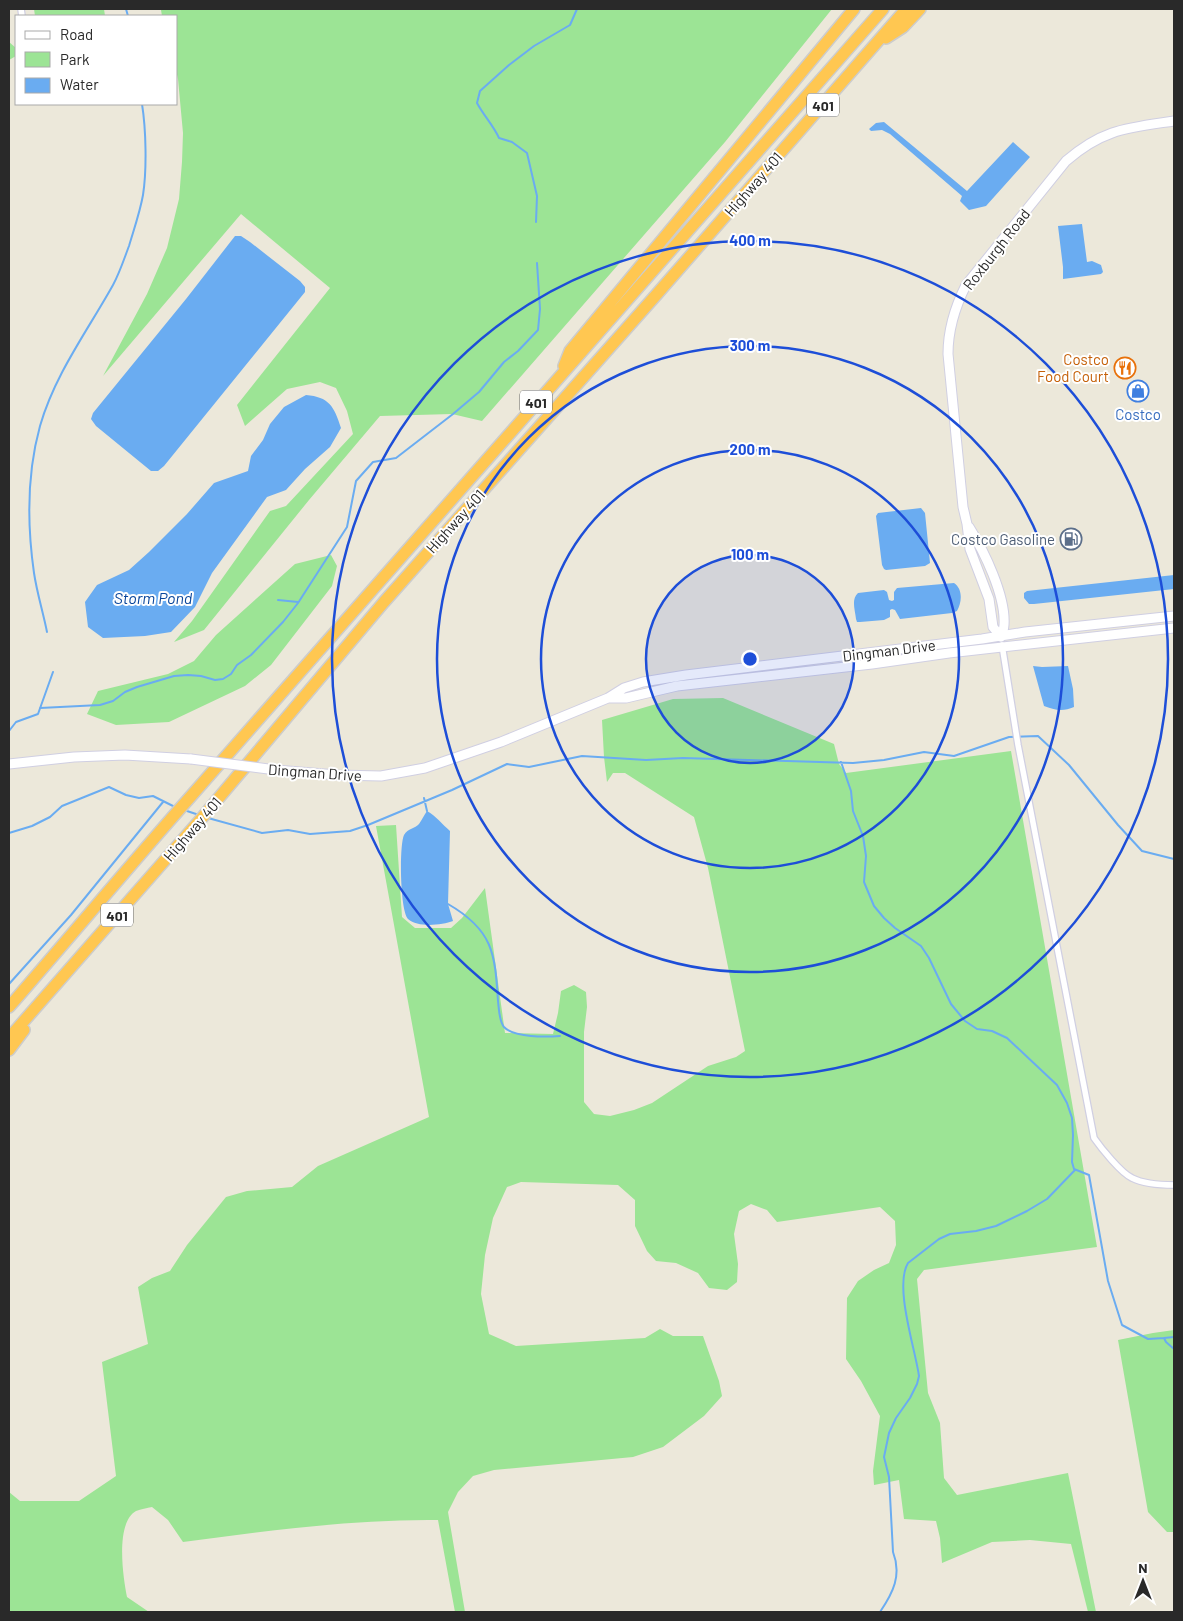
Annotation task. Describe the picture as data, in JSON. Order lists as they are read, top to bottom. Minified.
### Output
{"streets":{"highway":["401","Highway 401"],"main road":["Roxburgh Road","Dingman Drive"]},"crossings":[["Roxburgh Road","Dingman Drive"]],"water":["Storm Pond"],"places":{"restaurant":["Costco Food Court"],"shop":["Costco"],"fuel station":["Costco Gasoline"]},"legend":["Road","Park","Water"],"north":"top","rings":["400 m","300 m","200 m","100 m"]}
